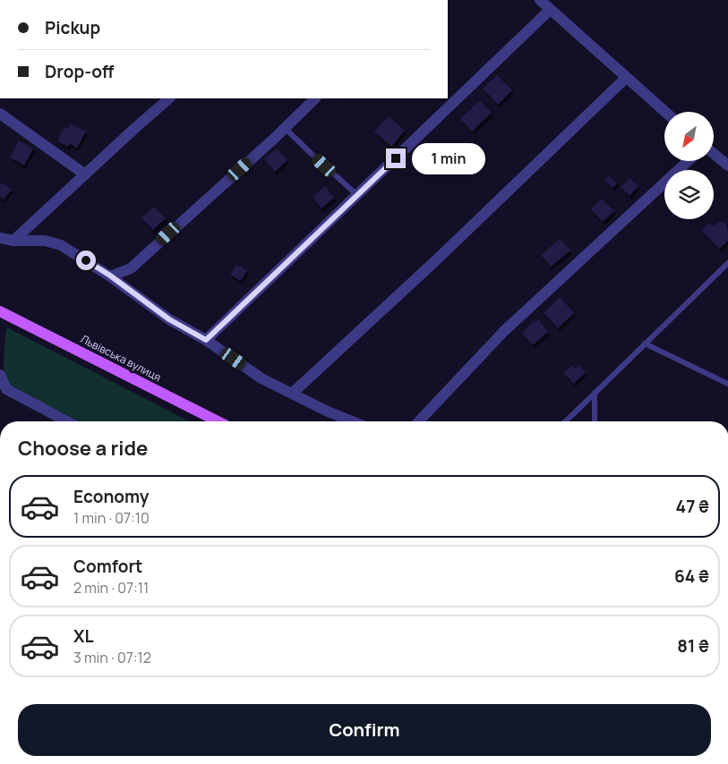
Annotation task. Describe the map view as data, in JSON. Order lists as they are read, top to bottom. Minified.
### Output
{"streets":{"main road":["Львівська вулиця"]},"north":"bottom left","page":{"banner":["Pickup","Drop-off"],"bubble":"1 min","heading":"Choose a ride","list":[{"name":"Economy","note":"1 min · 07:10","value":"47 ₴"},{"name":"Comfort","note":"2 min · 07:11","value":"64 ₴"},{"name":"XL","note":"3 min · 07:12","value":"81 ₴"}],"buttons":"Confirm"}}
